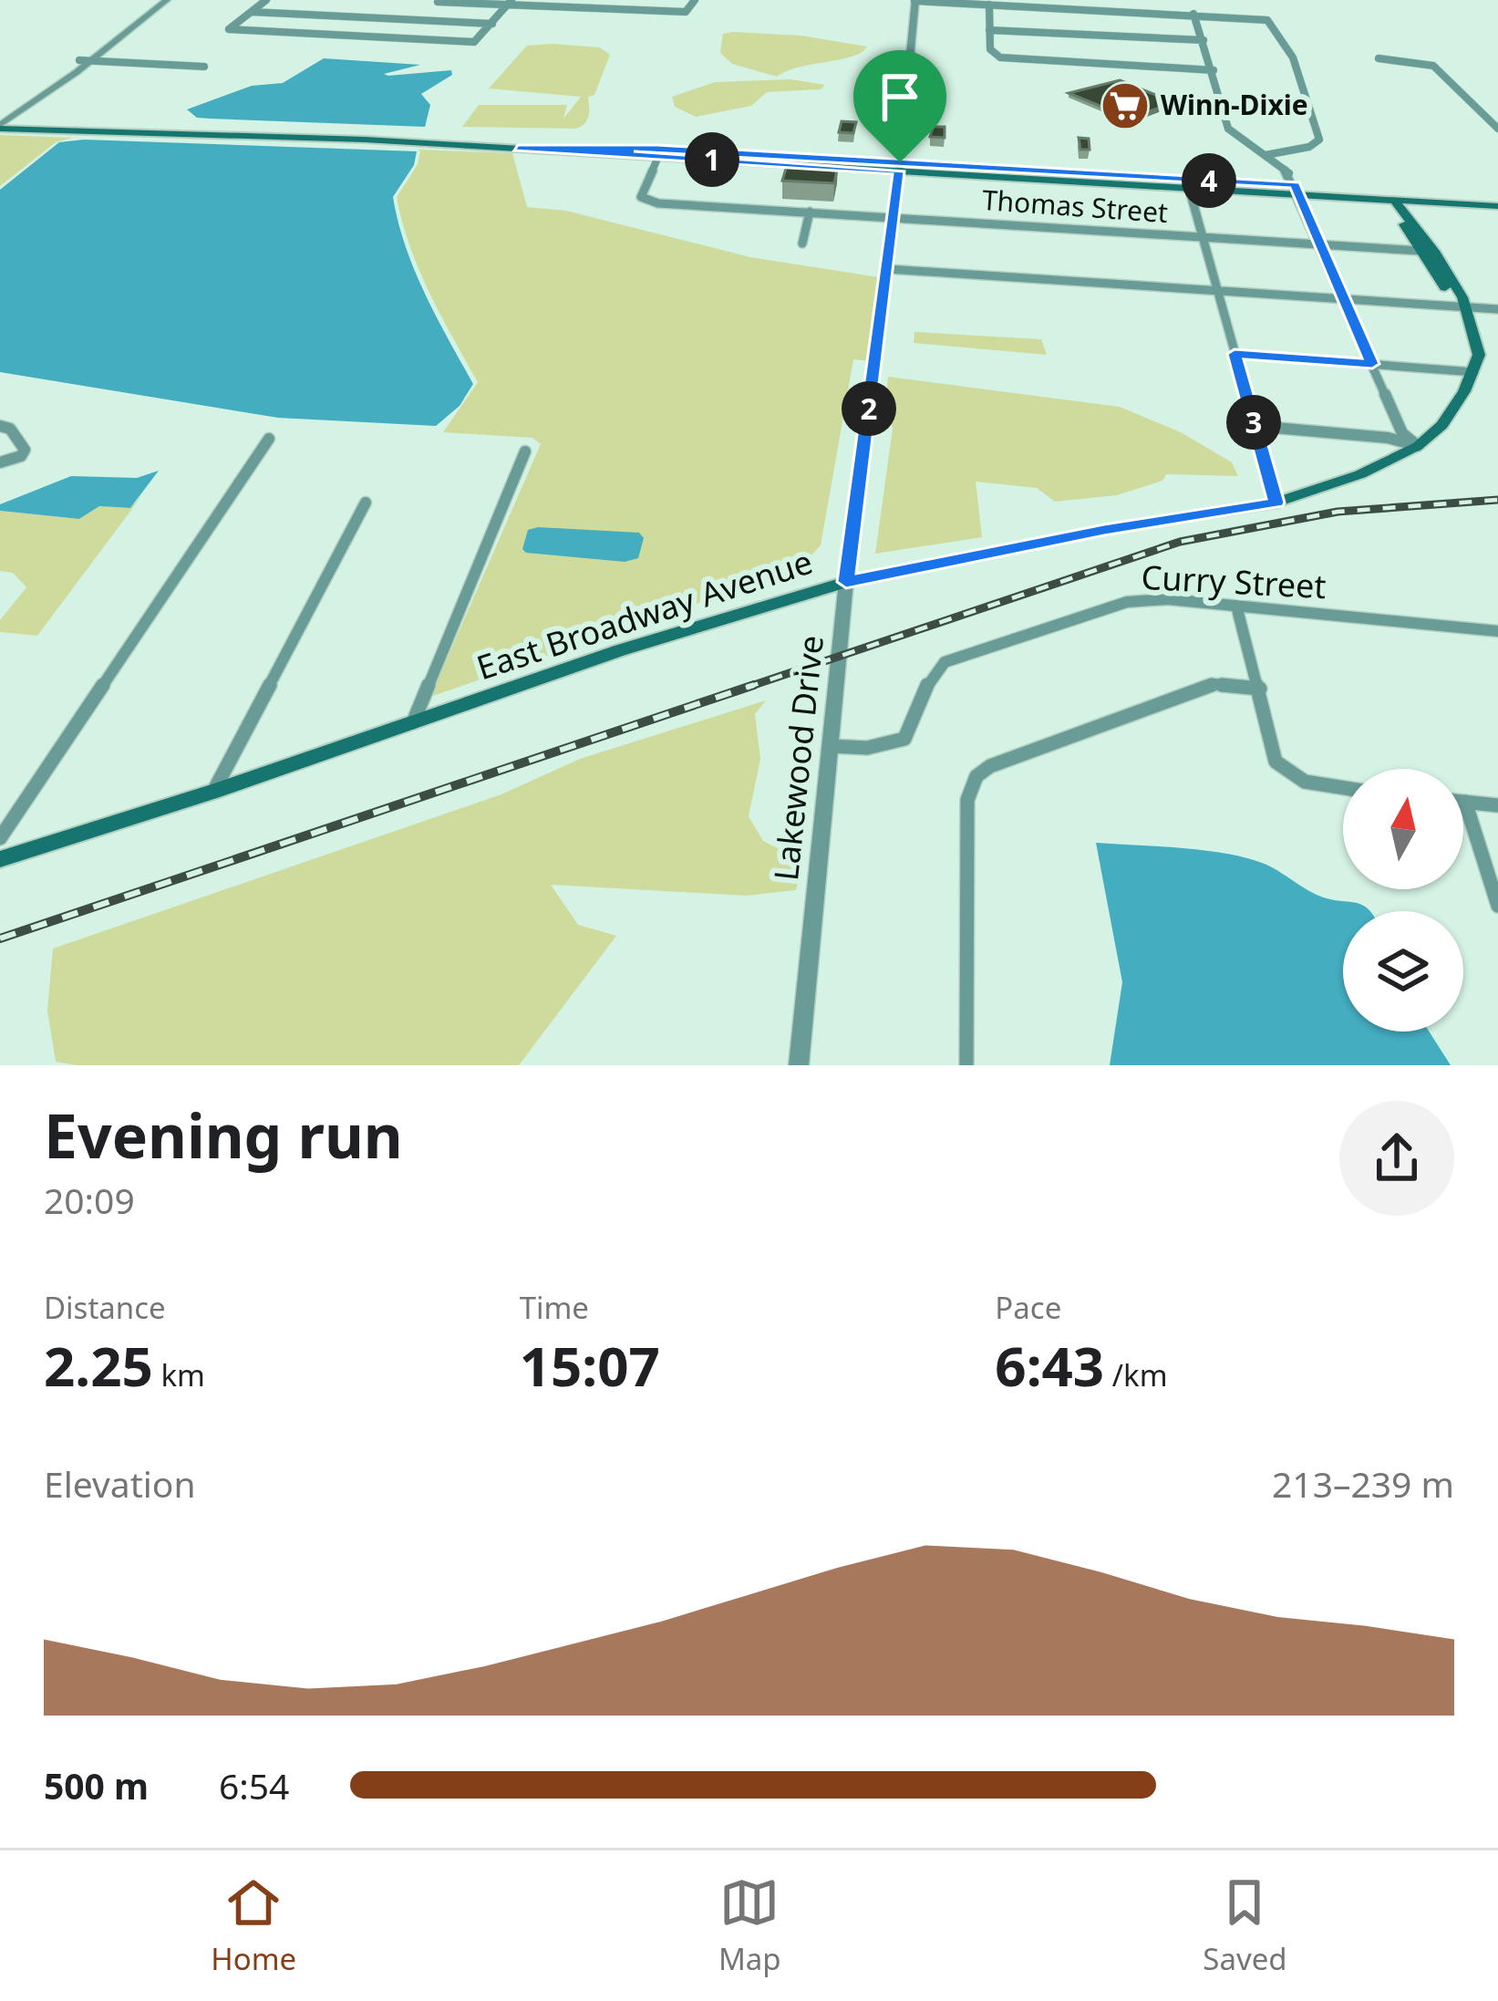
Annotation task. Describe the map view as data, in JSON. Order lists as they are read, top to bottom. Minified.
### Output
{"streets":{"main road":["East Broadway Avenue"],"street":["Thomas Street","Curry Street","Lakewood Drive"]},"crossings":[["Thomas Street","Lakewood Drive"],["Curry Street","Lakewood Drive"],["East Broadway Avenue","Lakewood Drive"]],"places":{"supermarket":["Winn-Dixie"]},"north":"top","page":{"pins":["1","4","2","3"],"heading":["Evening run","20:09"],"stats":[["Distance","2.25 km"],["Time","15:07"],["Pace","6:43 /km"]],"chart":["Elevation","213–239 m"],"list":[{"name":"500 m","note":"6:54"}],"tabs":["Home","Map","Saved"]}}
